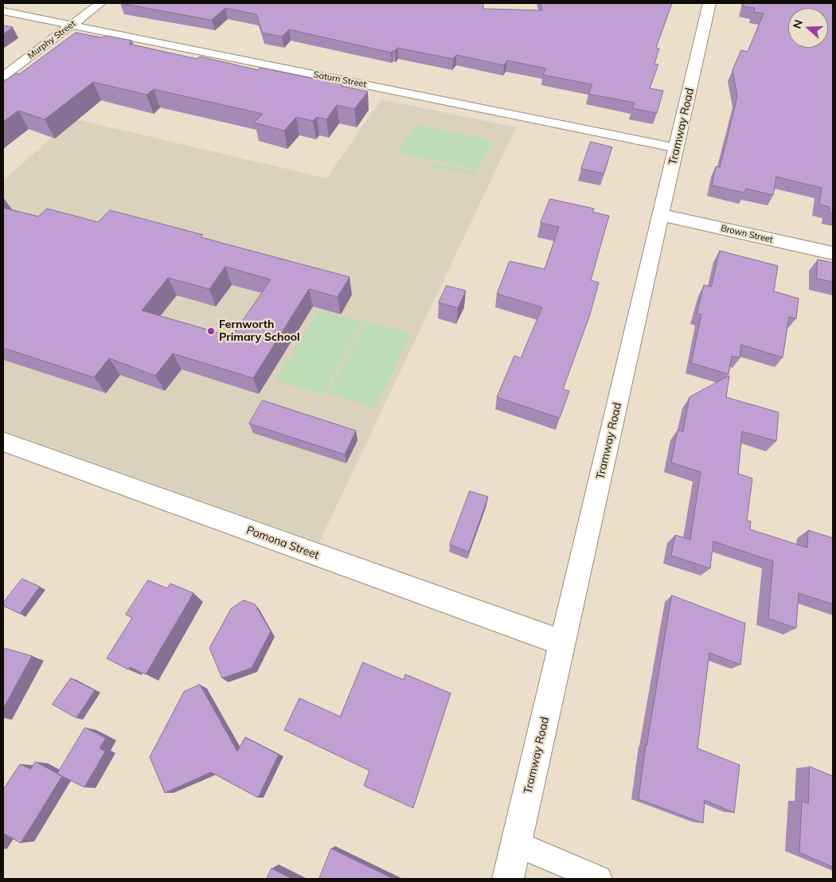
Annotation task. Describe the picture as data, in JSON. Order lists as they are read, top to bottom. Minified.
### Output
{"streets":{"street":["Murphy Street","Saturn Street","Tramway Road","Brown Street","Pomona Street"]},"crossings":[["Murphy Street","Saturn Street"],["Saturn Street","Tramway Road"],["Tramway Road","Brown Street"],["Tramway Road","Pomona Street"]],"places":["Fernworth Primary School"],"north":"left"}
